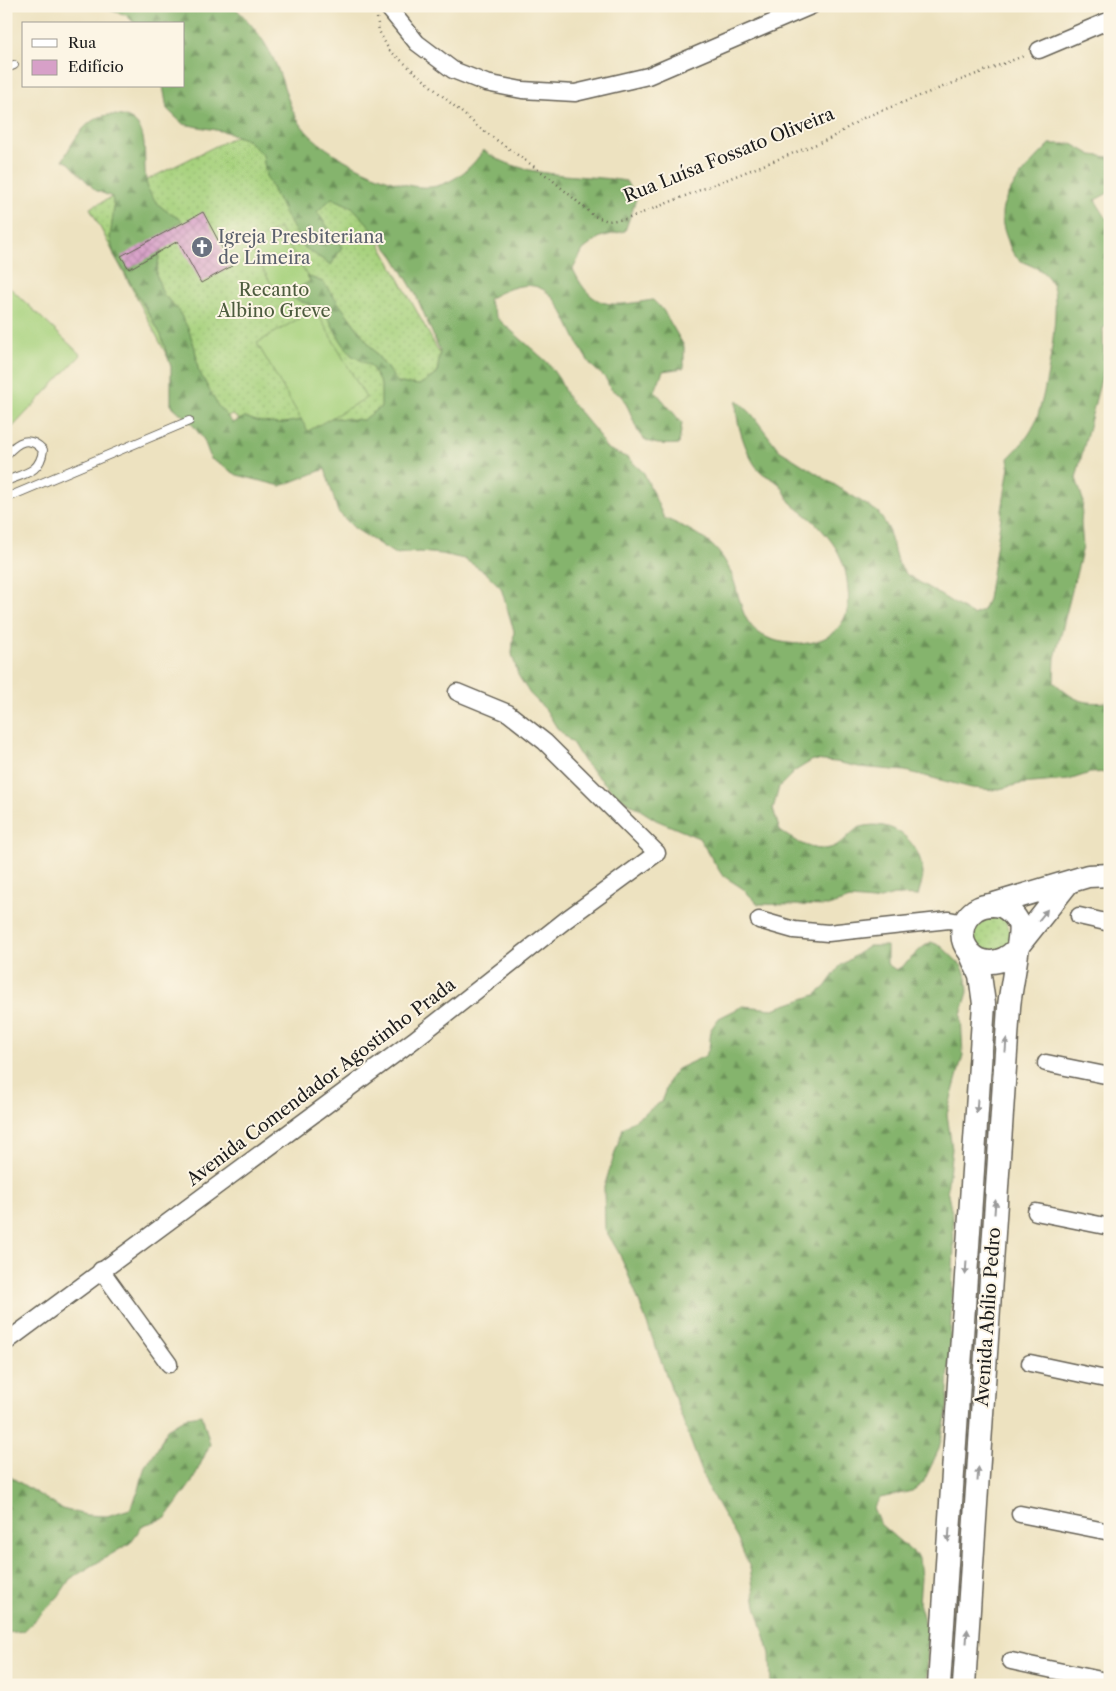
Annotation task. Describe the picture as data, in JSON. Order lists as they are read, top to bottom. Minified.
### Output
{"streets":{"street":["Avenida Comendador Agostinho Prada","Avenida Abílio Pedro"],"path":["Rua Luísa Fossato Oliveira"]},"parks":["Recanto Albino Greve"],"places":{"church":["Igreja Presbiteriana de Limeira"]},"legend":["Rua","Edifício"]}
